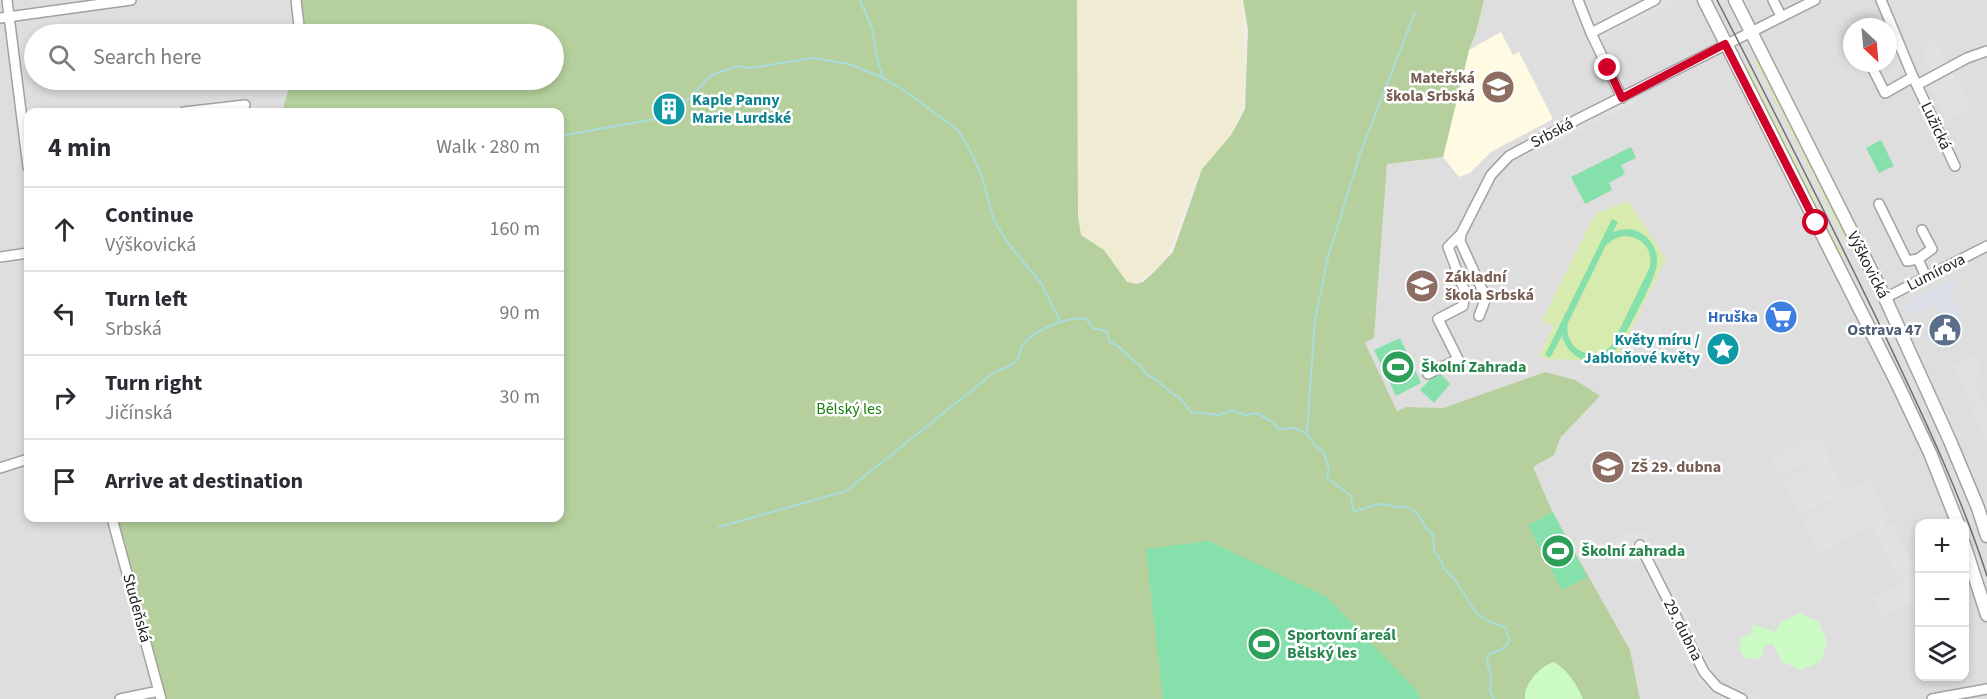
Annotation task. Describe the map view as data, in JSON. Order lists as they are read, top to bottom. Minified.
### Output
{"streets":{"street":["Lužická","Srbská","Výškovická","Lumírova","Studeňská","29. dubna"]},"crossings":[["Srbská","Výškovická"],["Výškovická","Lumírova"]],"parks":["Bělský les"],"places":{"school or university":["Mateřská škola Srbská","Základní škola Srbská","ZŠ 29. dubna"],"building":["Kaple Panny Marie Lurdské"],"supermarket":["Hruška"],"public building":["Ostrava 47"],"place":["Květy míru / Jabloňové květy"],"sports":["Školní Zahrada","Školní zahrada","Sportovní areál Bělský les"]},"north":"bottom right","page":{"search":"Search here","heading":["4 min","Walk · 280 m"],"list":[["Continue","Výškovická","160 m"],["Turn left","Srbská","90 m"],["Turn right","Jičínská","30 m"],"Arrive at destination"],"map_buttons":["+","−"]}}
